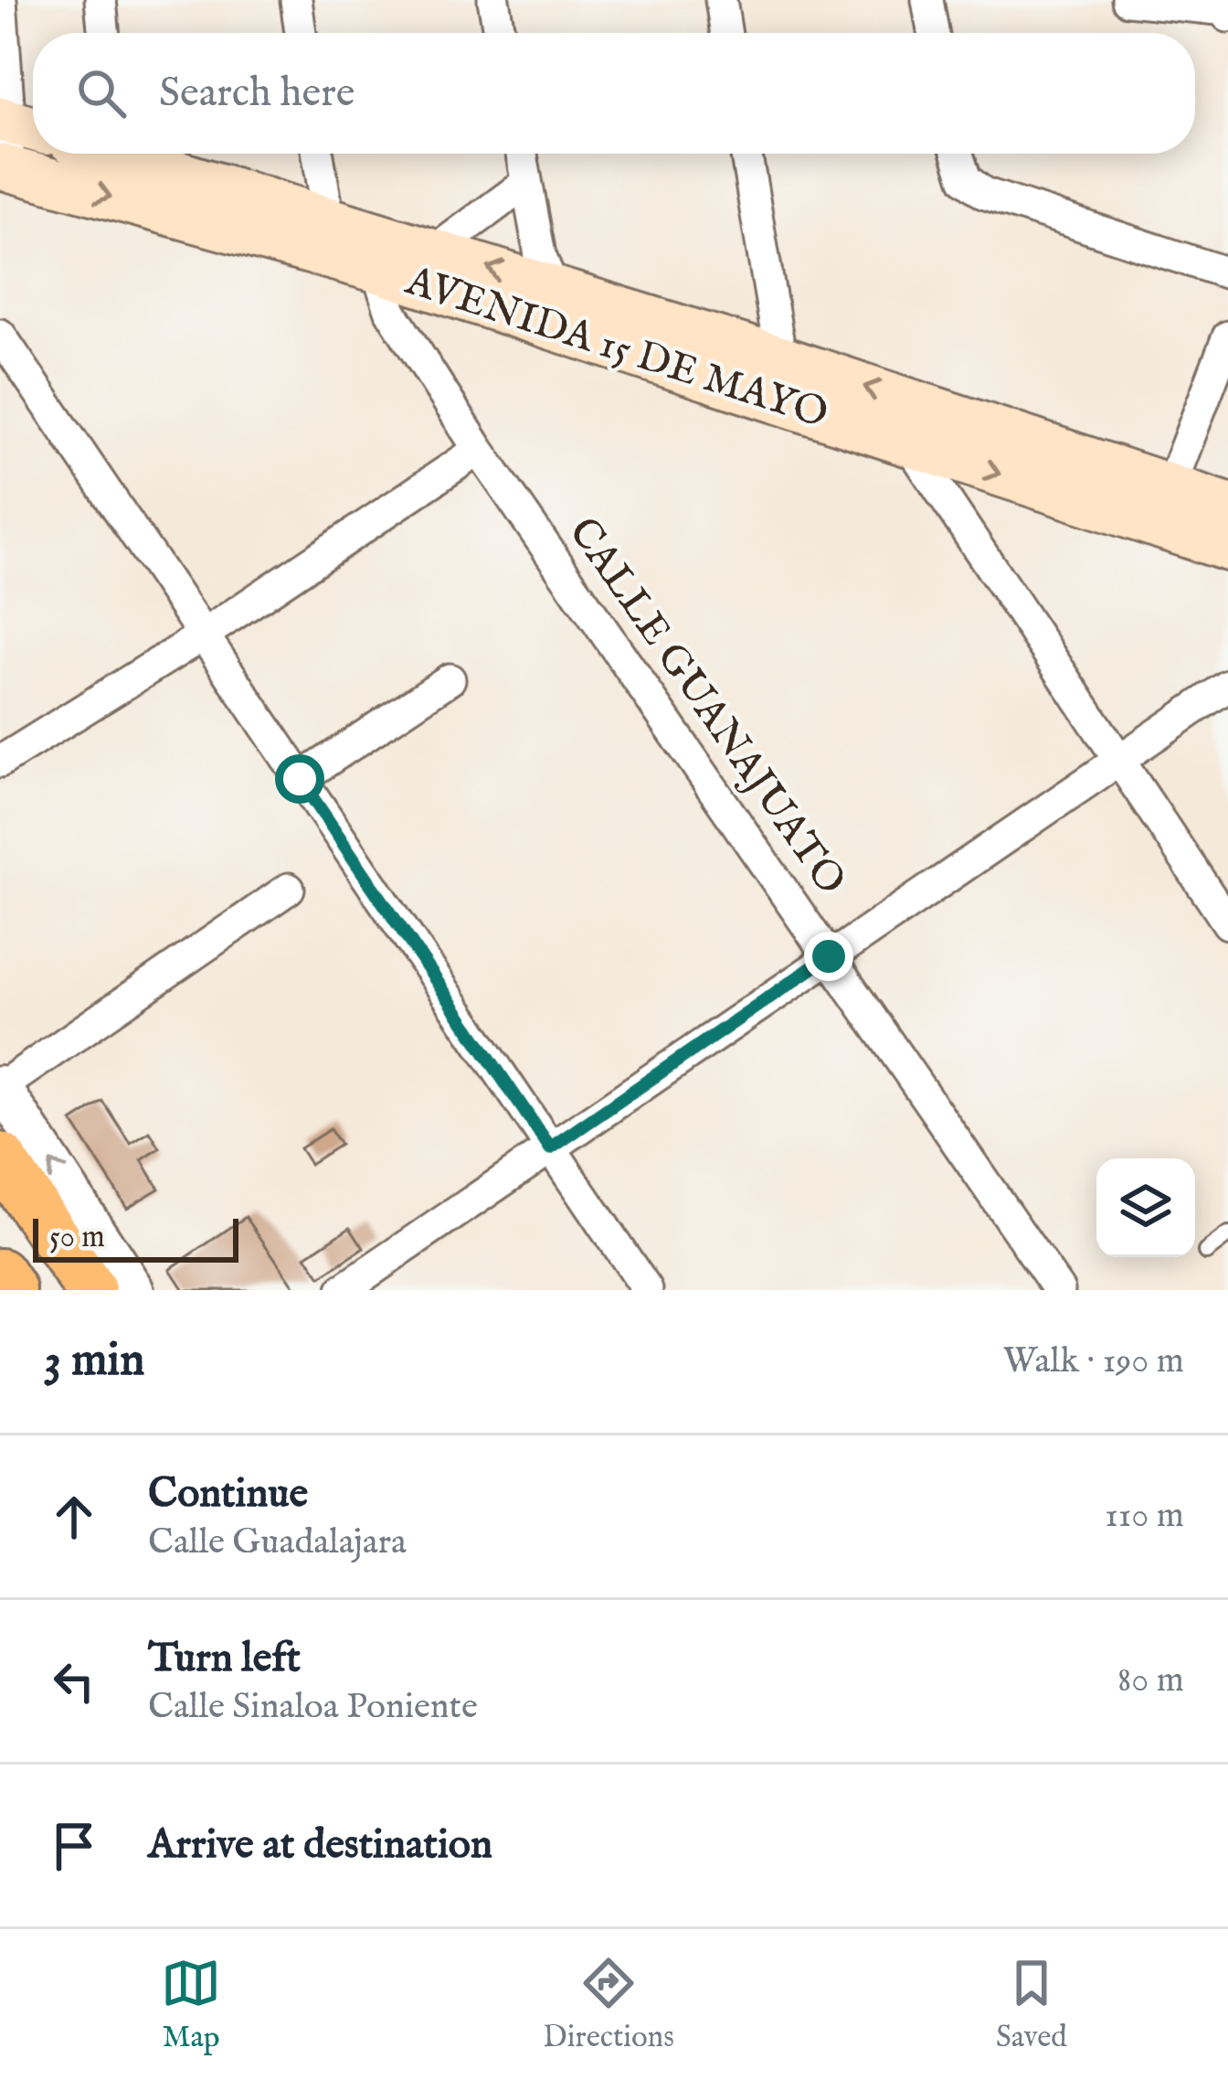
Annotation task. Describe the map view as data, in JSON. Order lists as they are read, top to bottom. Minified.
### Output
{"streets":{"main road":["AVENIDA 15 DE MAYO"],"street":["CALLE GUANAJUATO"]},"crossings":[["AVENIDA 15 DE MAYO","CALLE GUANAJUATO"]],"scale_bar":"50 m","page":{"search":"Search here","scale":"50 m","heading":["3 min","Walk · 190 m"],"list":[["Continue","Calle Guadalajara","110 m"],["Turn left","Calle Sinaloa Poniente","80 m"],"Arrive at destination"],"nav":["Map","Directions","Saved"]}}
